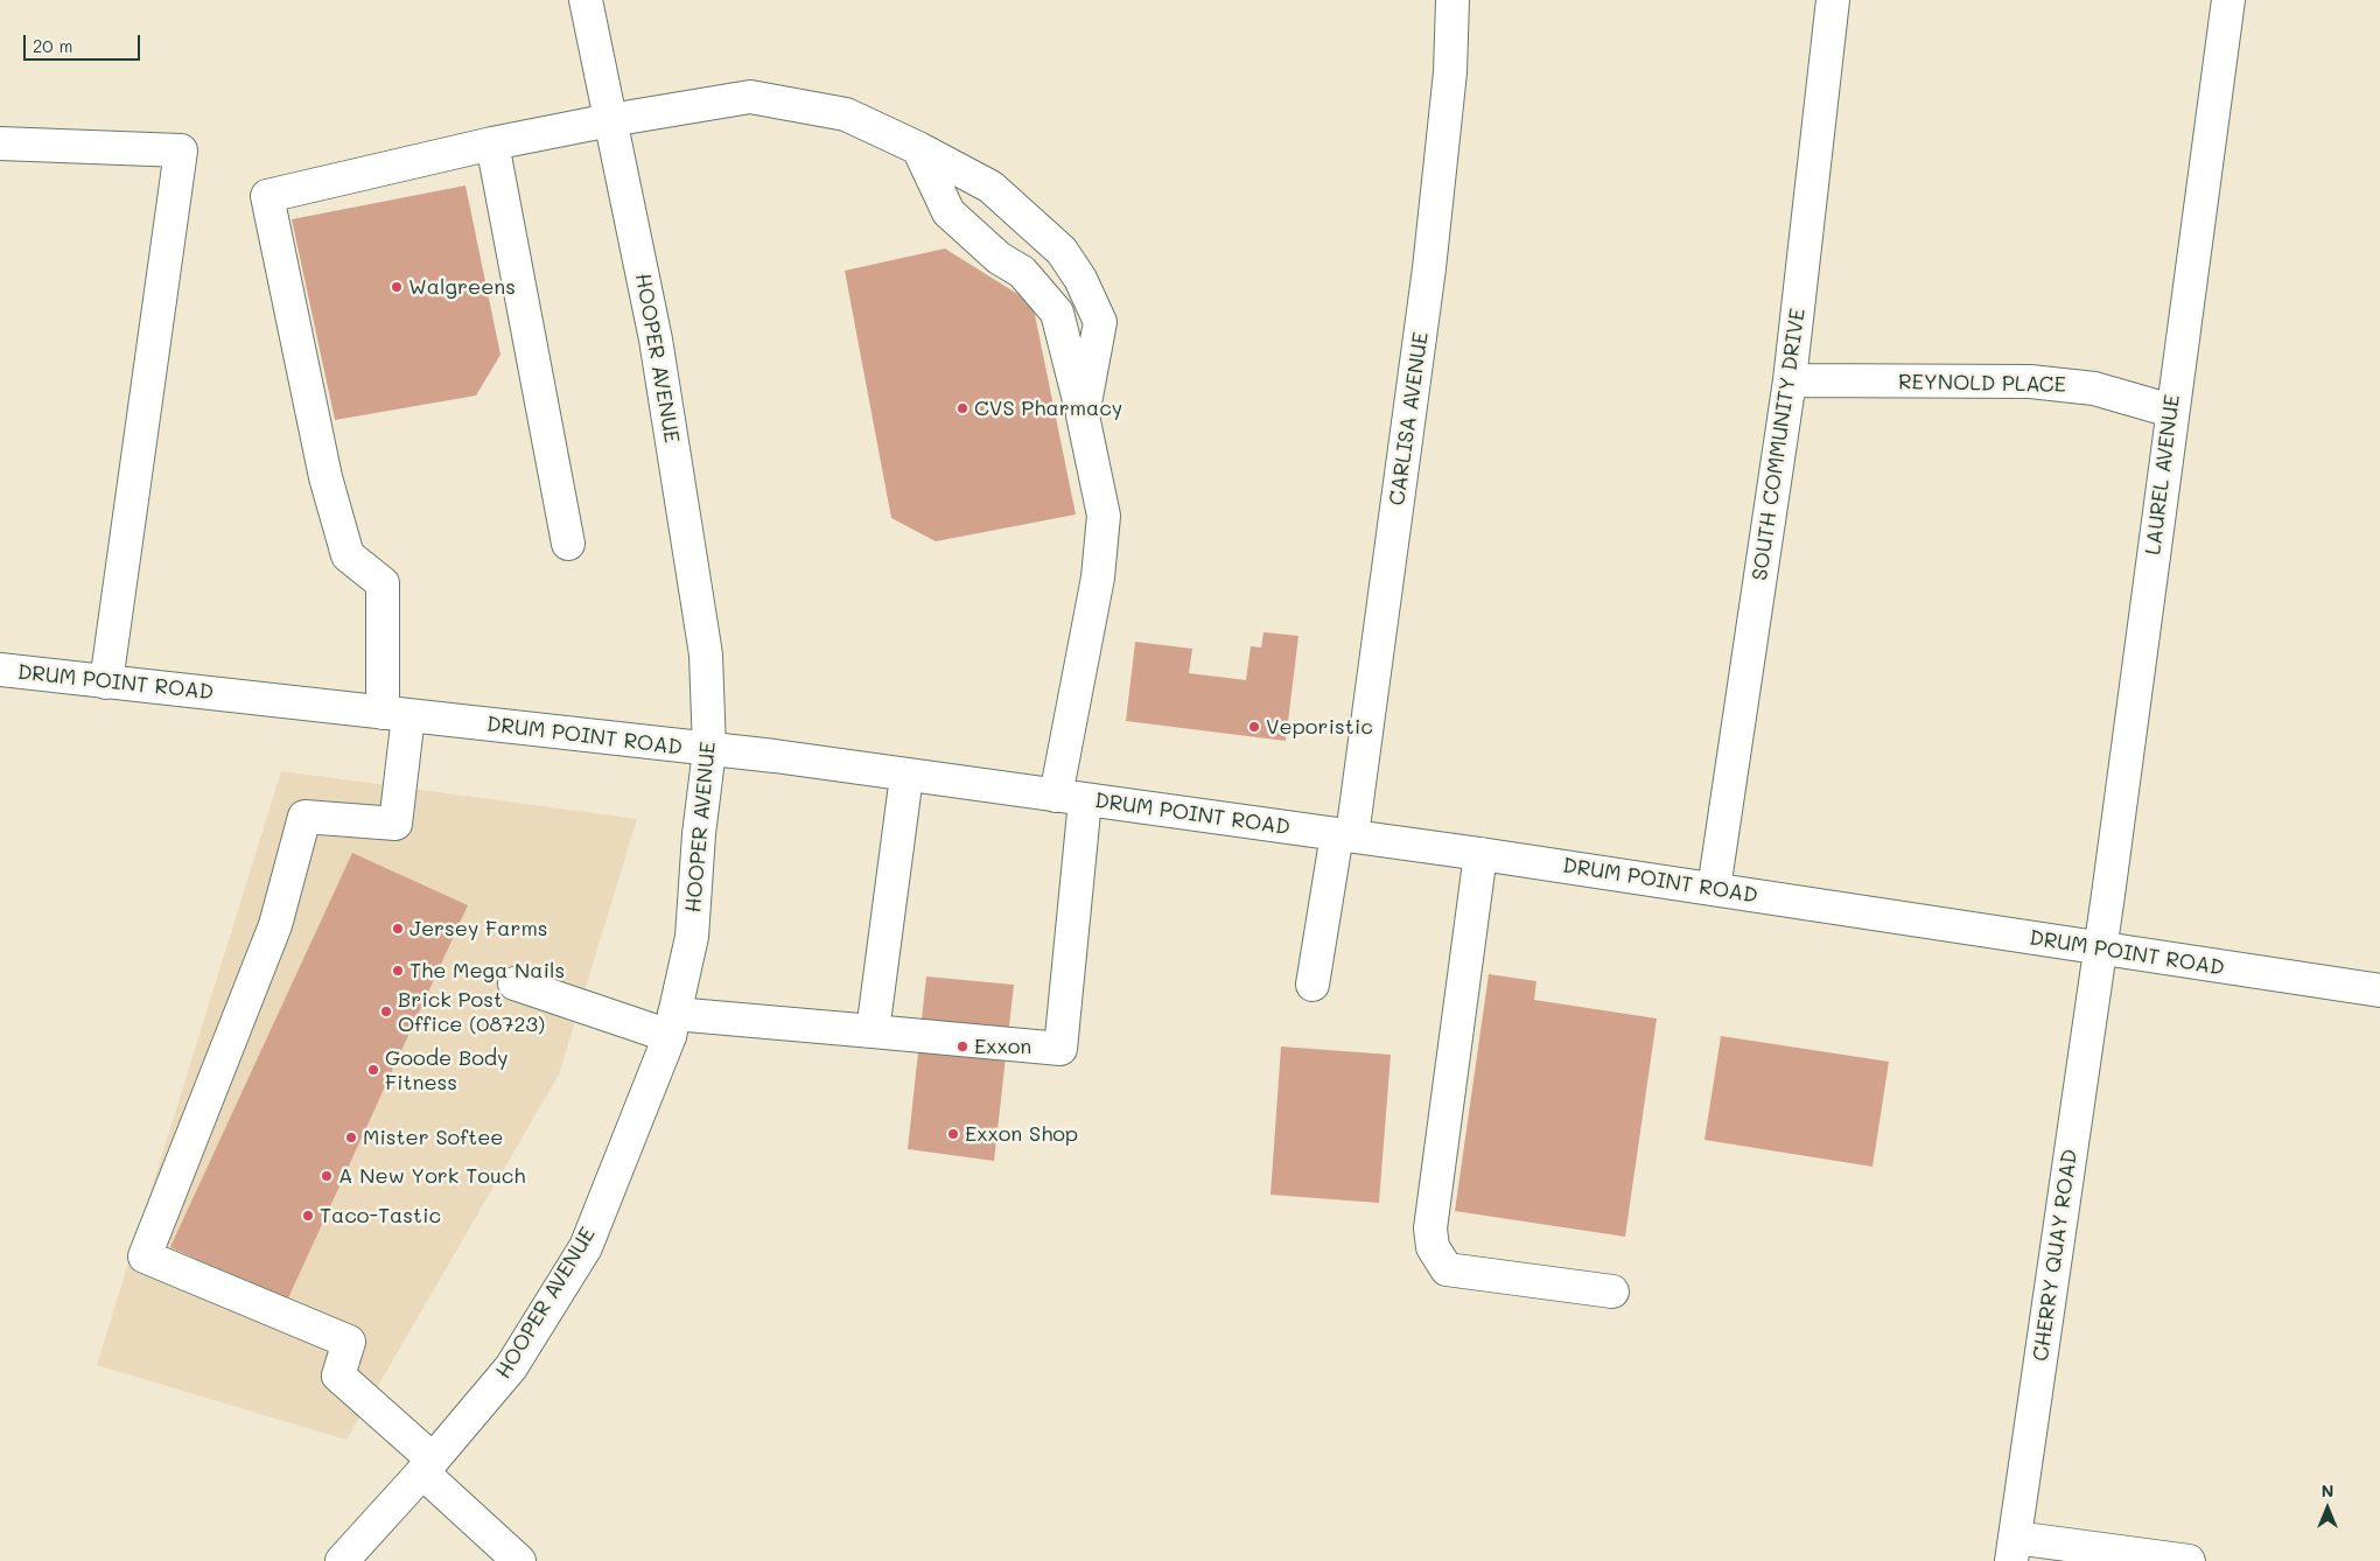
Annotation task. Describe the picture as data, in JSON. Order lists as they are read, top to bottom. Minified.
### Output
{"streets":{"street":["HOOPER AVENUE","REYNOLD PLACE","CARLISA AVENUE","SOUTH COMMUNITY DRIVE","LAUREL AVENUE","DRUM POINT ROAD","CHERRY QUAY ROAD"]},"crossings":[["HOOPER AVENUE","DRUM POINT ROAD"],["REYNOLD PLACE","SOUTH COMMUNITY DRIVE"],["REYNOLD PLACE","LAUREL AVENUE"],["CARLISA AVENUE","DRUM POINT ROAD"],["SOUTH COMMUNITY DRIVE","DRUM POINT ROAD"],["LAUREL AVENUE","DRUM POINT ROAD"],["LAUREL AVENUE","CHERRY QUAY ROAD"],["DRUM POINT ROAD","CHERRY QUAY ROAD"]],"places":["Walgreens","CVS Pharmacy","Veporistic","Jersey Farms","The Mega Nails","Brick Post Office (08723)","Exxon","Goode Body Fitness","Exxon Shop","Mister Softee","A New York Touch","Taco-Tastic"],"scale_bar":"20 m","north":"top"}
